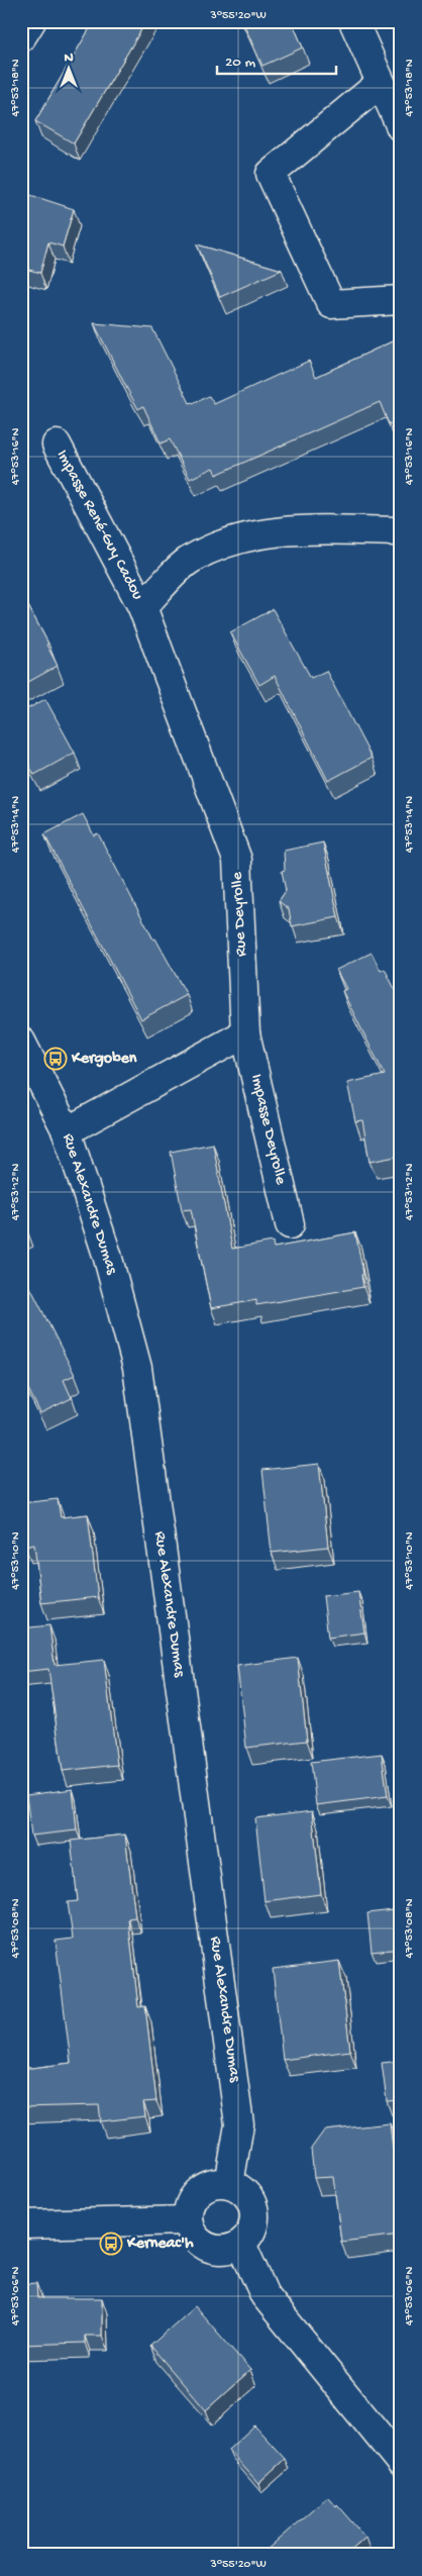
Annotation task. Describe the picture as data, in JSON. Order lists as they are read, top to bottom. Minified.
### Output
{"streets":{"street":["Impasse René-Guy Cadou","Rue Deyrolle","Impasse Deyrolle","Rue Alexandre Dumas"]},"crossings":[["Impasse René-Guy Cadou","Rue Deyrolle"],["Rue Deyrolle","Impasse Deyrolle"]],"places":{"bus stop":["Kergoben","Kerneac'h"]},"scale_bar":"20 m","north":"top","coordinates":["3°55'20\"W","47°53'18\"N","47°53'16\"N","47°53'14\"N","47°53'12\"N","47°53'10\"N","47°53'08\"N","47°53'06\"N"]}
